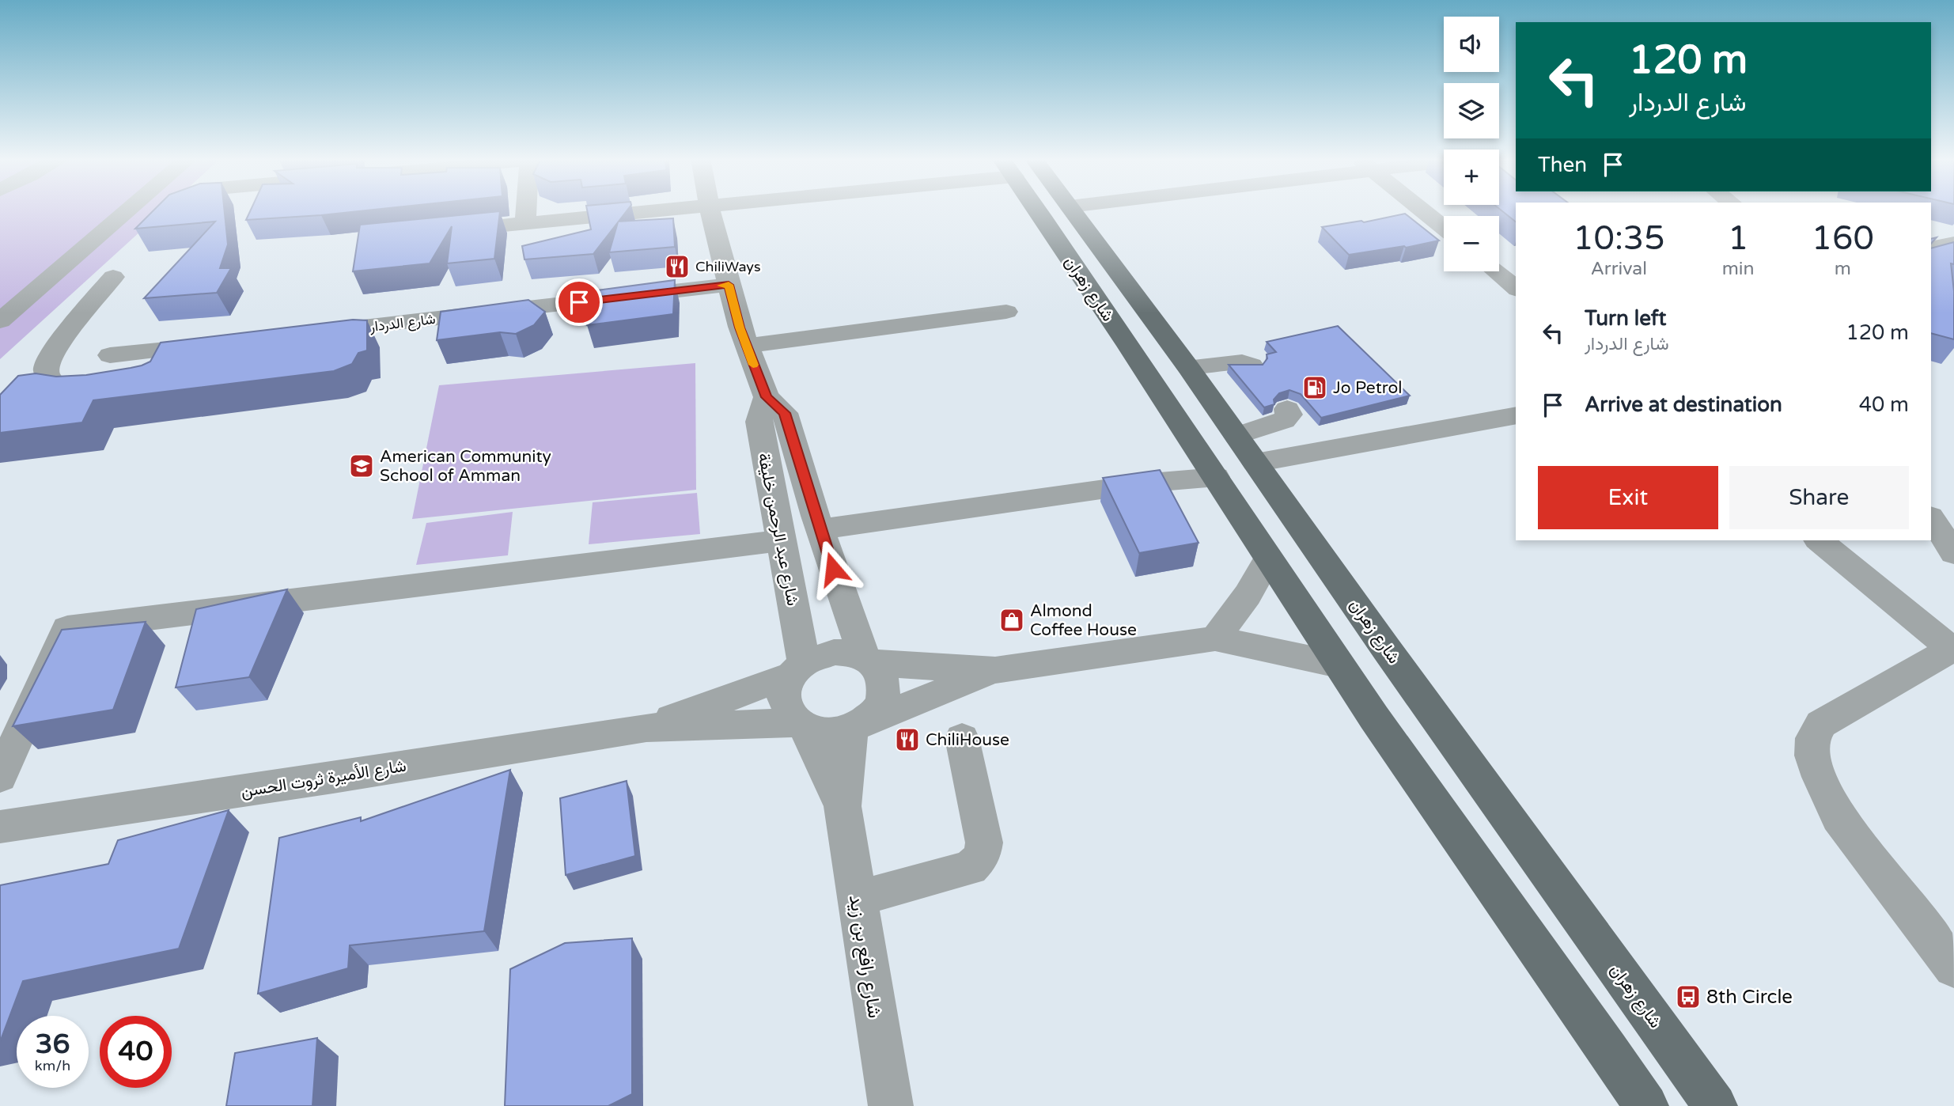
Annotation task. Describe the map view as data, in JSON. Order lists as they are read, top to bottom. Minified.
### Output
{"streets":{"main road":["شارع زهران"],"street":["شارع الدردار","شارع عبد الرحمن خليفة","شارع الأميرة ثروت الحسن","شارع رافع بن زيد"]},"crossings":[["شارع الدردار","شارع عبد الرحمن خليفة"],["شارع عبد الرحمن خليفة","شارع الأميرة ثروت الحسن"],["شارع عبد الرحمن خليفة","شارع رافع بن زيد"],["شارع الأميرة ثروت الحسن","شارع رافع بن زيد"]],"places":{"restaurant":["ChiliWays","ChiliHouse"],"fuel station":["Jo Petrol"],"school or university":["American Community School of Amman"],"shop":["Almond Coffee House"],"bus stop":["8th Circle"]},"page":{"map_buttons":["+","−"],"turn":["120 m","شارع الدردار"],"then":"Then","eta":["10:35","Arrival","1","min","160","m"],"list":[{"name":"Turn left","note":"شارع الدردار","value":"120 m"},{"name":"Arrive at destination","value":"40 m"}],"buttons":["Exit","Share"],"speed":"36 km/h","limit":"40"}}
